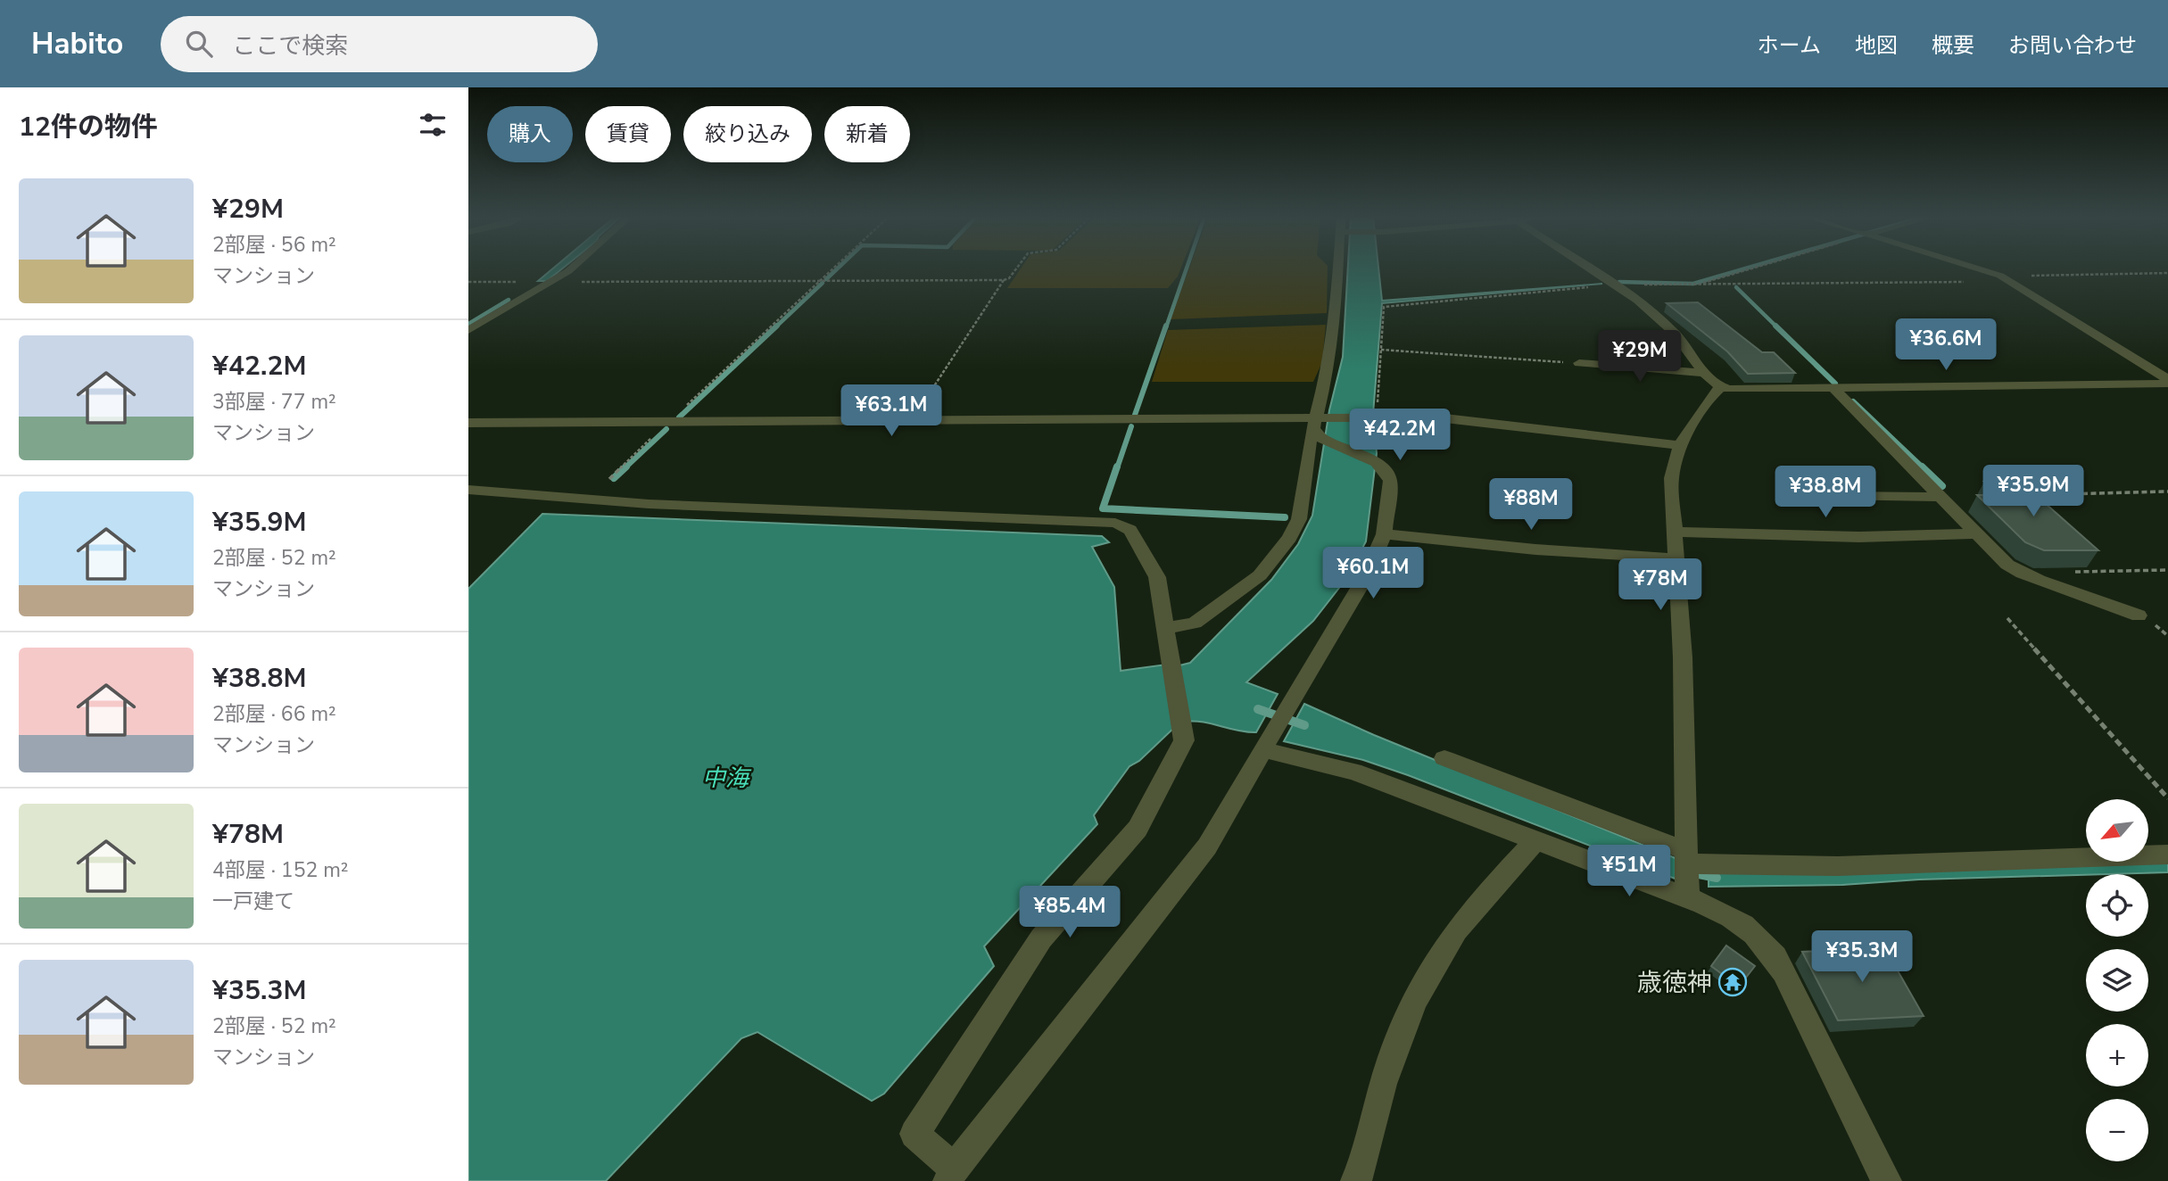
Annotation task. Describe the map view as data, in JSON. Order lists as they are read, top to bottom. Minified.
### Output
{"water":["中海"],"places":{"temple":["歳徳神"]},"north":"bottom left","page":{"header":"Habito","search":"ここで検索","nav":["ホーム","地図","概要","お問い合わせ"],"heading":"12件の物件","chip":["購入","賃貸","絞り込み","新着"],"list":[{"name":"¥29M","note":"2部屋 · 56 m² · マンション"},{"name":"¥42.2M","note":"3部屋 · 77 m² · マンション"},{"name":"¥35.9M","note":"2部屋 · 52 m² · マンション"},{"name":"¥38.8M","note":"2部屋 · 66 m² · マンション"},{"name":"¥78M","note":"4部屋 · 152 m² · 一戸建て"},{"name":"¥35.3M","note":"2部屋 · 52 m² · マンション"}],"price":["¥36.6M","¥29M","¥63.1M","¥42.2M","¥35.9M","¥38.8M","¥88M","¥60.1M","¥78M","¥51M","¥85.4M","¥35.3M"],"map_buttons":["+","−"]}}
